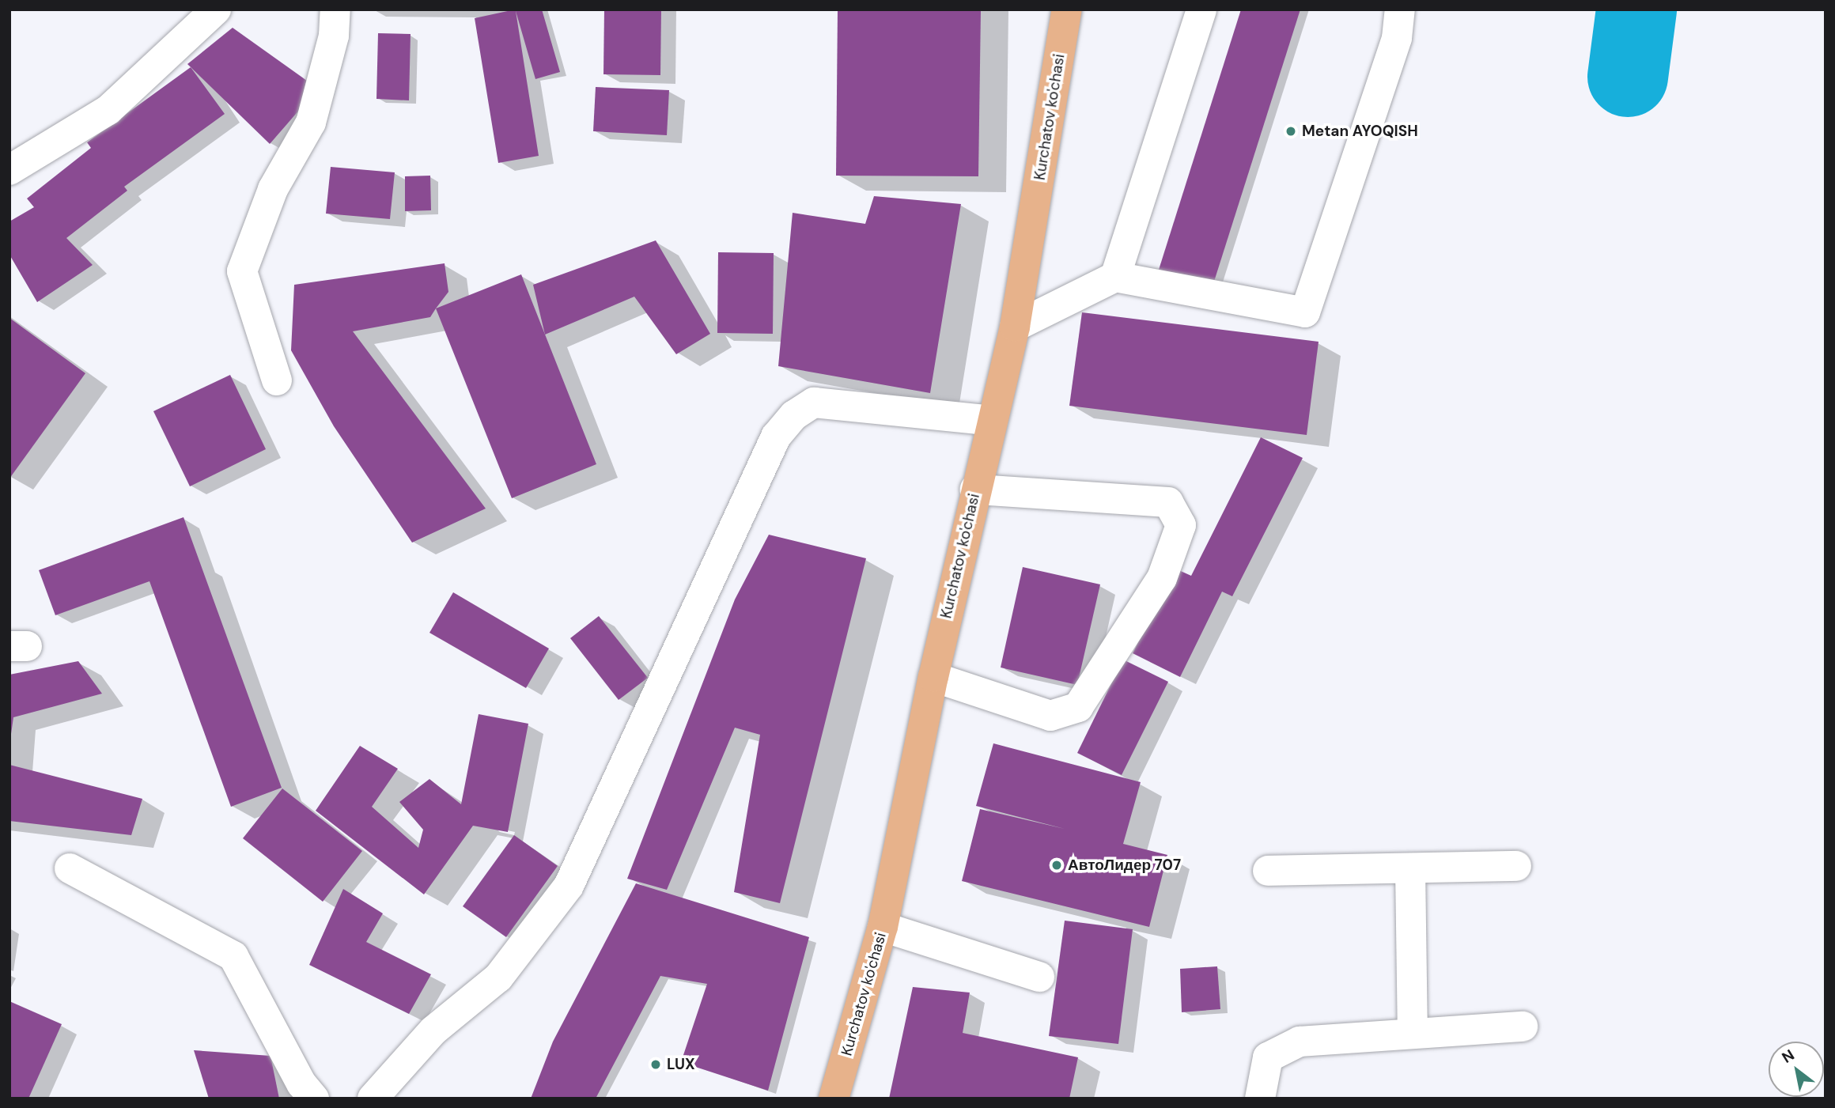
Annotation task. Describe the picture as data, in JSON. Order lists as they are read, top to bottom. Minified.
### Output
{"streets":{"main road":["Kurchatov ko'chasi"]},"places":["Metan AYOQISH","АвтоЛидер 707","LUX"],"north":"top left"}
